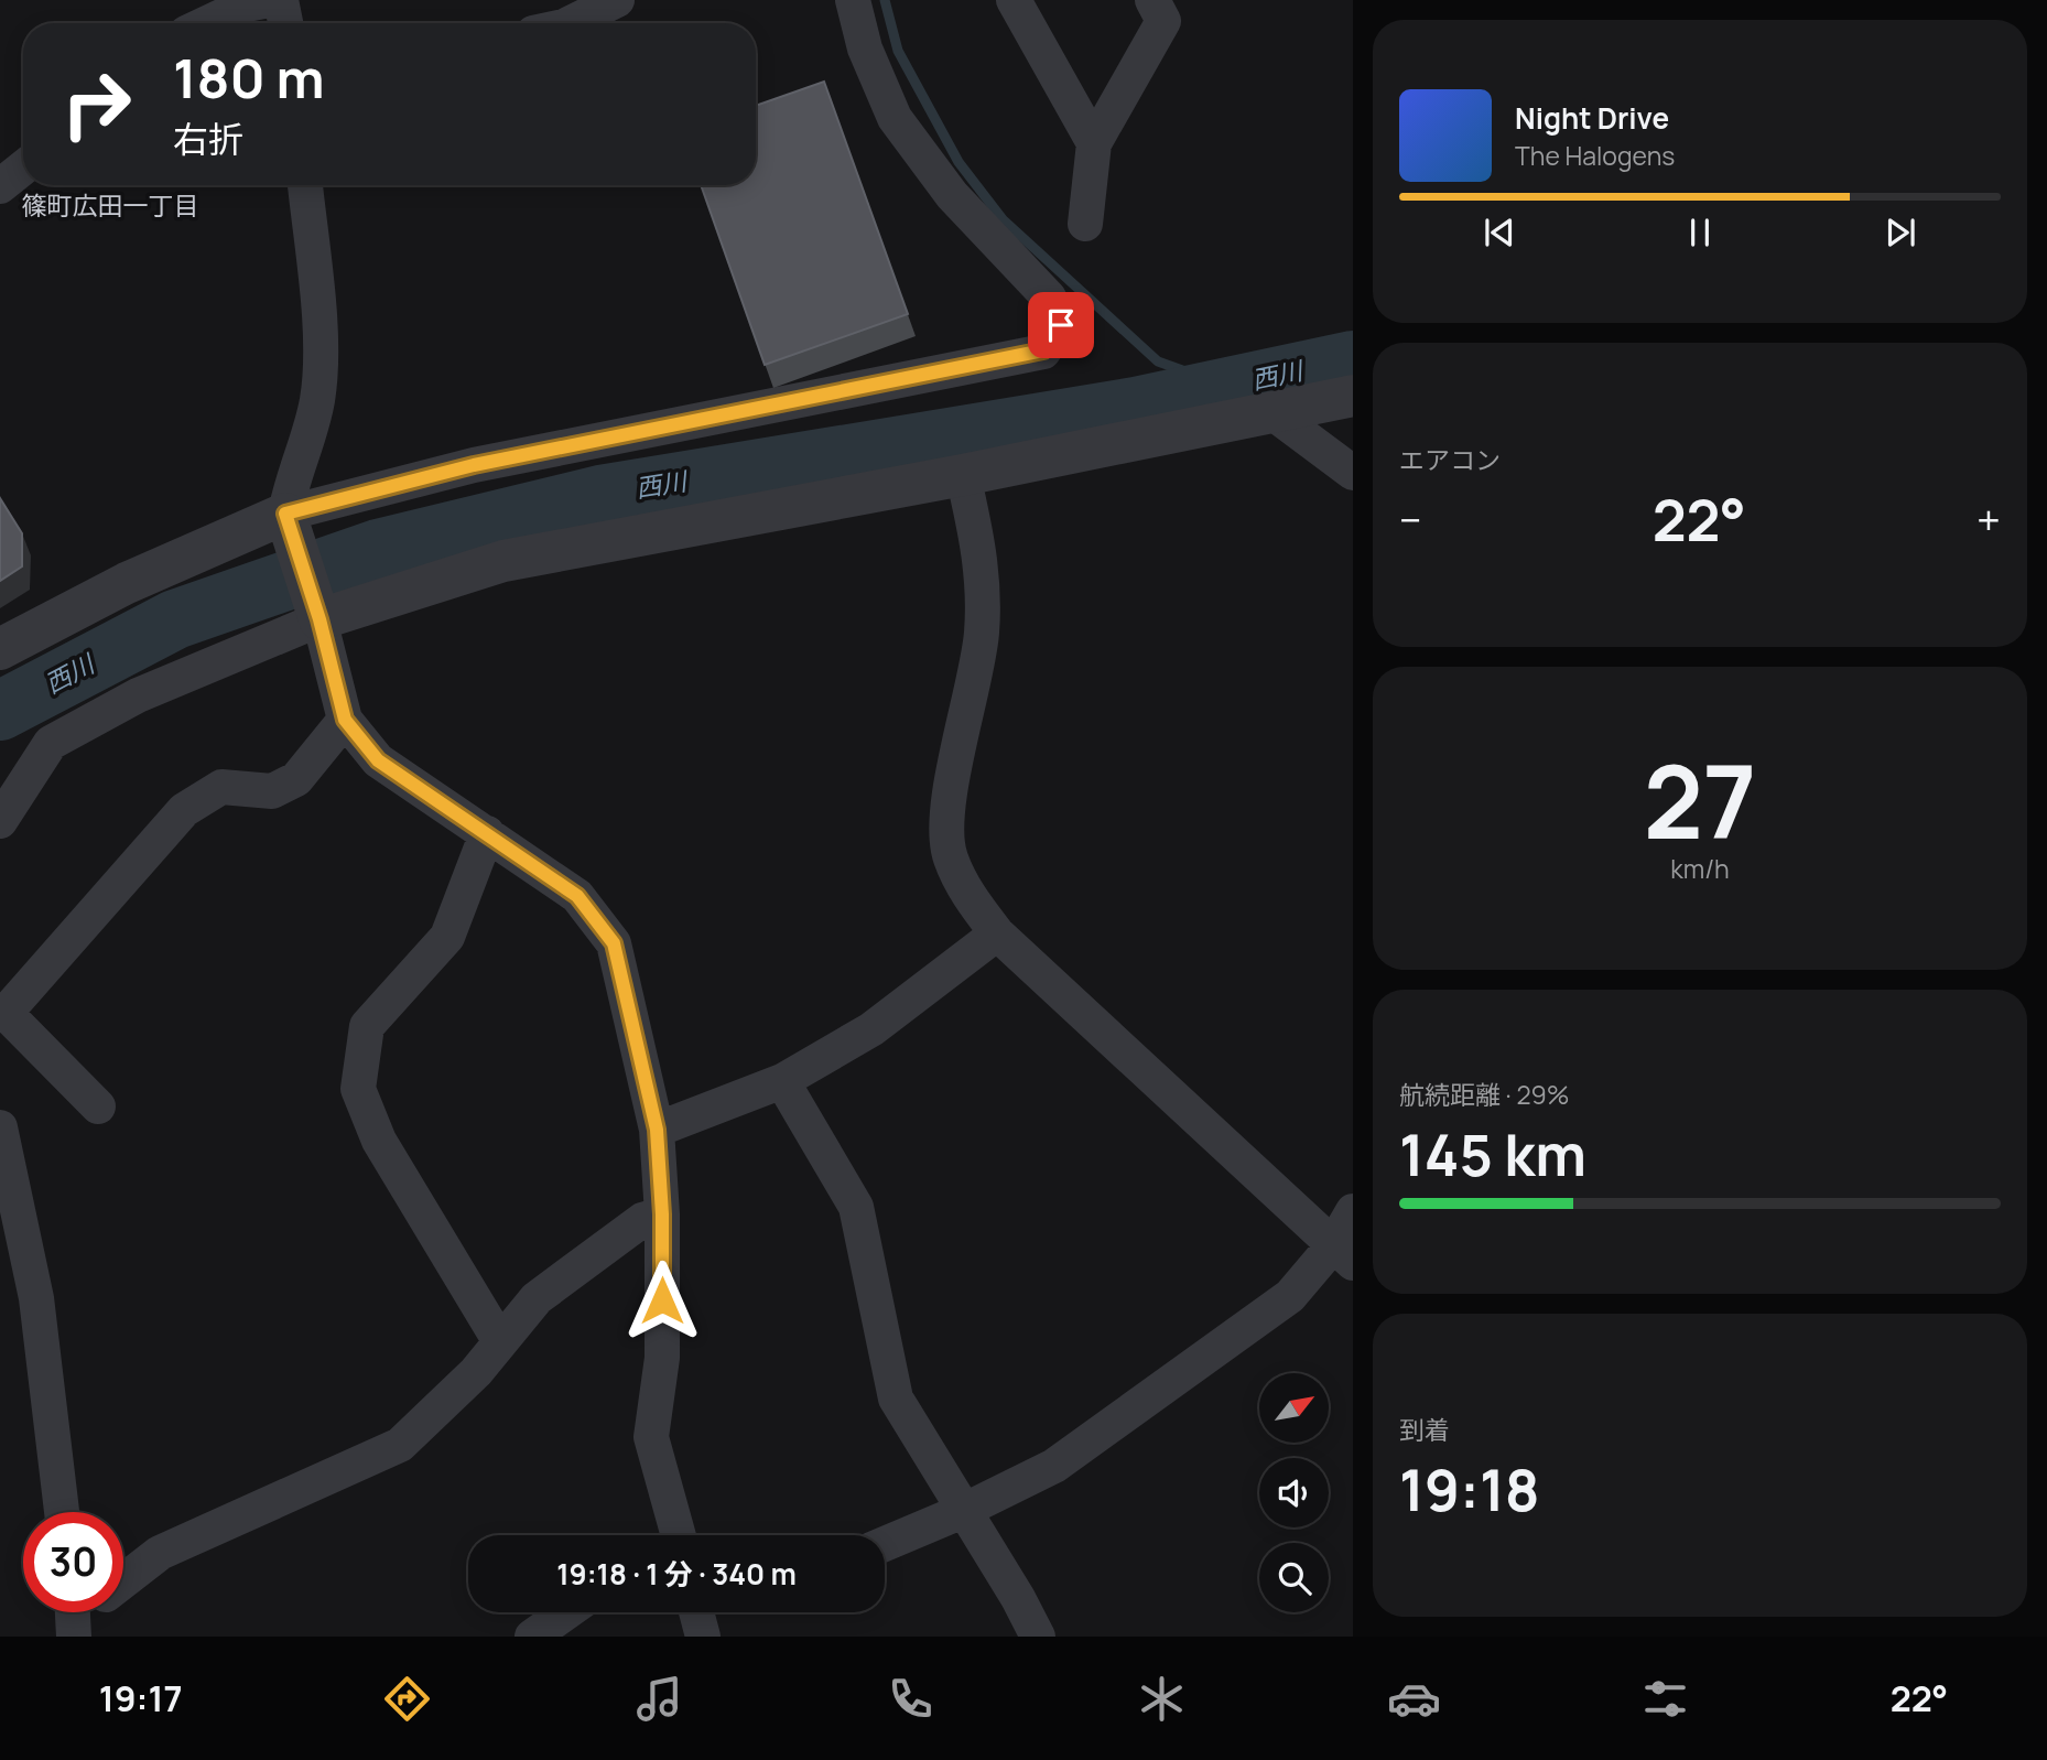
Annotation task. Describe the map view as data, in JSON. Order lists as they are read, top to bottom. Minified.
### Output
{"districts":["篠町広田一丁目"],"water":["西川"],"north":"top right","page":{"turn":["180 m","右折"],"song":["Night Drive","The Halogens"],"tile":["エアコン",["27","km/h"],["航続距離 · 29%","145 km"],["到着","19:18"]],"heat":["−","22°","+"],"limit":"30","trip":"19:18 · 1 分 · 340 m","tabs":["19:17","22°"]}}
